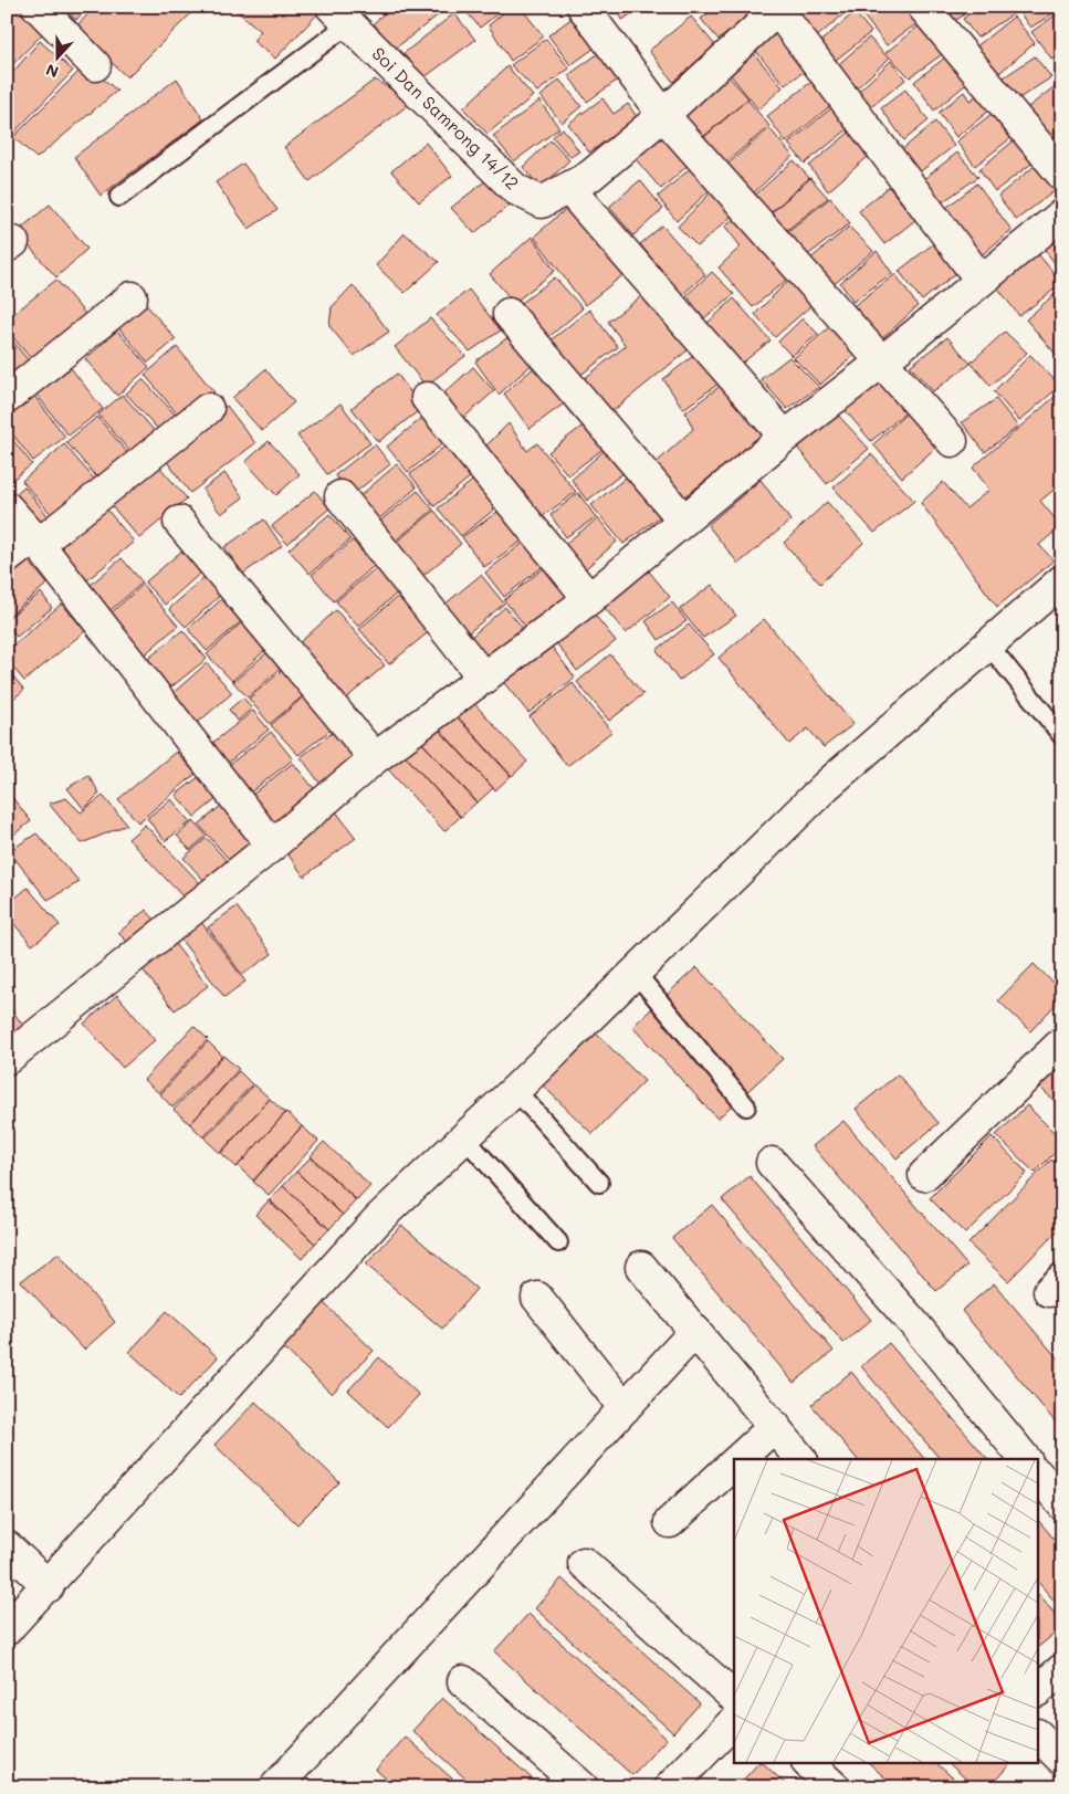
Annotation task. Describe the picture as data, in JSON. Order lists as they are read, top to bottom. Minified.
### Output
{"streets":{"street":["Soi Dan Samrong 14/12"]},"north":"bottom"}
